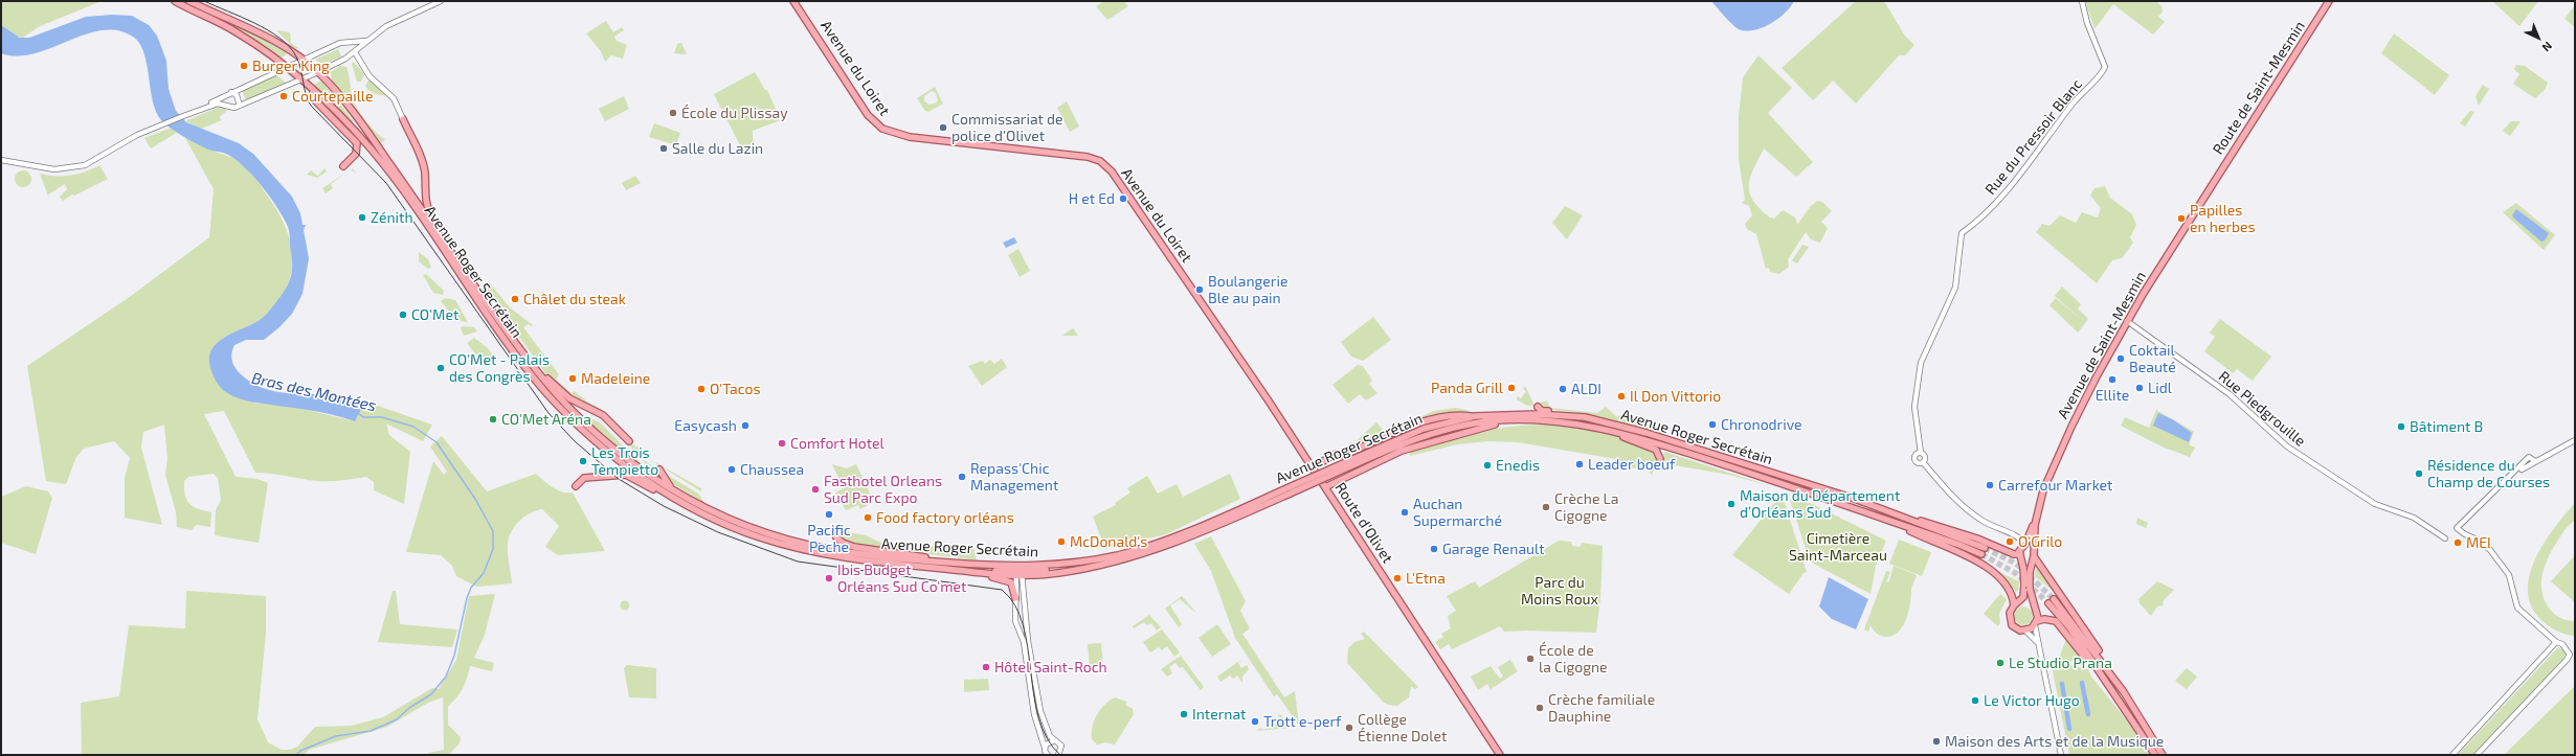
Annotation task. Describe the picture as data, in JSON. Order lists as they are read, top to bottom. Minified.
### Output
{"streets":{"main road":["Avenue du Loiret","Route de Saint-Mesmin","Avenue Roger Secrétain","Avenue de Saint-Mesmin","Route d'Olivet"],"street":["Rue du Pressoir Blanc","Rue Piedgrouille"]},"crossings":[["Avenue du Loiret","Route d'Olivet"],["Route de Saint-Mesmin","Avenue de Saint-Mesmin"],["Avenue de Saint-Mesmin","Rue Piedgrouille"]],"water":["Bras des Montées"],"parks":["Cimetière Saint-Marceau","Parc du Moins Roux"],"places":["Burger King","Courtepaille","École du Plissay","Commissariat de police d'Olivet","Salle du Lazin","H et Ed","Zénith","Papilles en herbes","Boulangerie Ble au pain","Châlet du steak","CO'Met","Coktail Beauté","CO'Met - Palais des Congrès","Madeleine","Ellite","Panda Grill","Lidl","O'Tacos","ALDI","Il Don Vittorio","CO'Met Aréna","Chronodrive","Easycash","Bâtiment B","Comfort Hotel","Les Trois Tempietto","Leader boeuf","Enedis","Chaussea","Résidence du Champ de Courses","Repass'Chic Management","Carrefour Market","Fasthotel Orleans Sud Parc Expo","Maison du Département d’Orléans Sud","Crèche La Cigogne","Auchan Supermarché","Pacific Peche","Food factory orléans","McDonald's","O'Grilo","MEI","Garage Renault","Ibis Budget Orléans Sud Co'met","L'Etna","École de la Cigogne","Le Studio Prana","Hôtel Saint-Roch","Le Victor Hugo","Crèche familiale Dauphine","Internat","Trott e-perf","Collège Étienne Dolet","Maison des Arts et de la Musique"],"north":"bottom right"}
